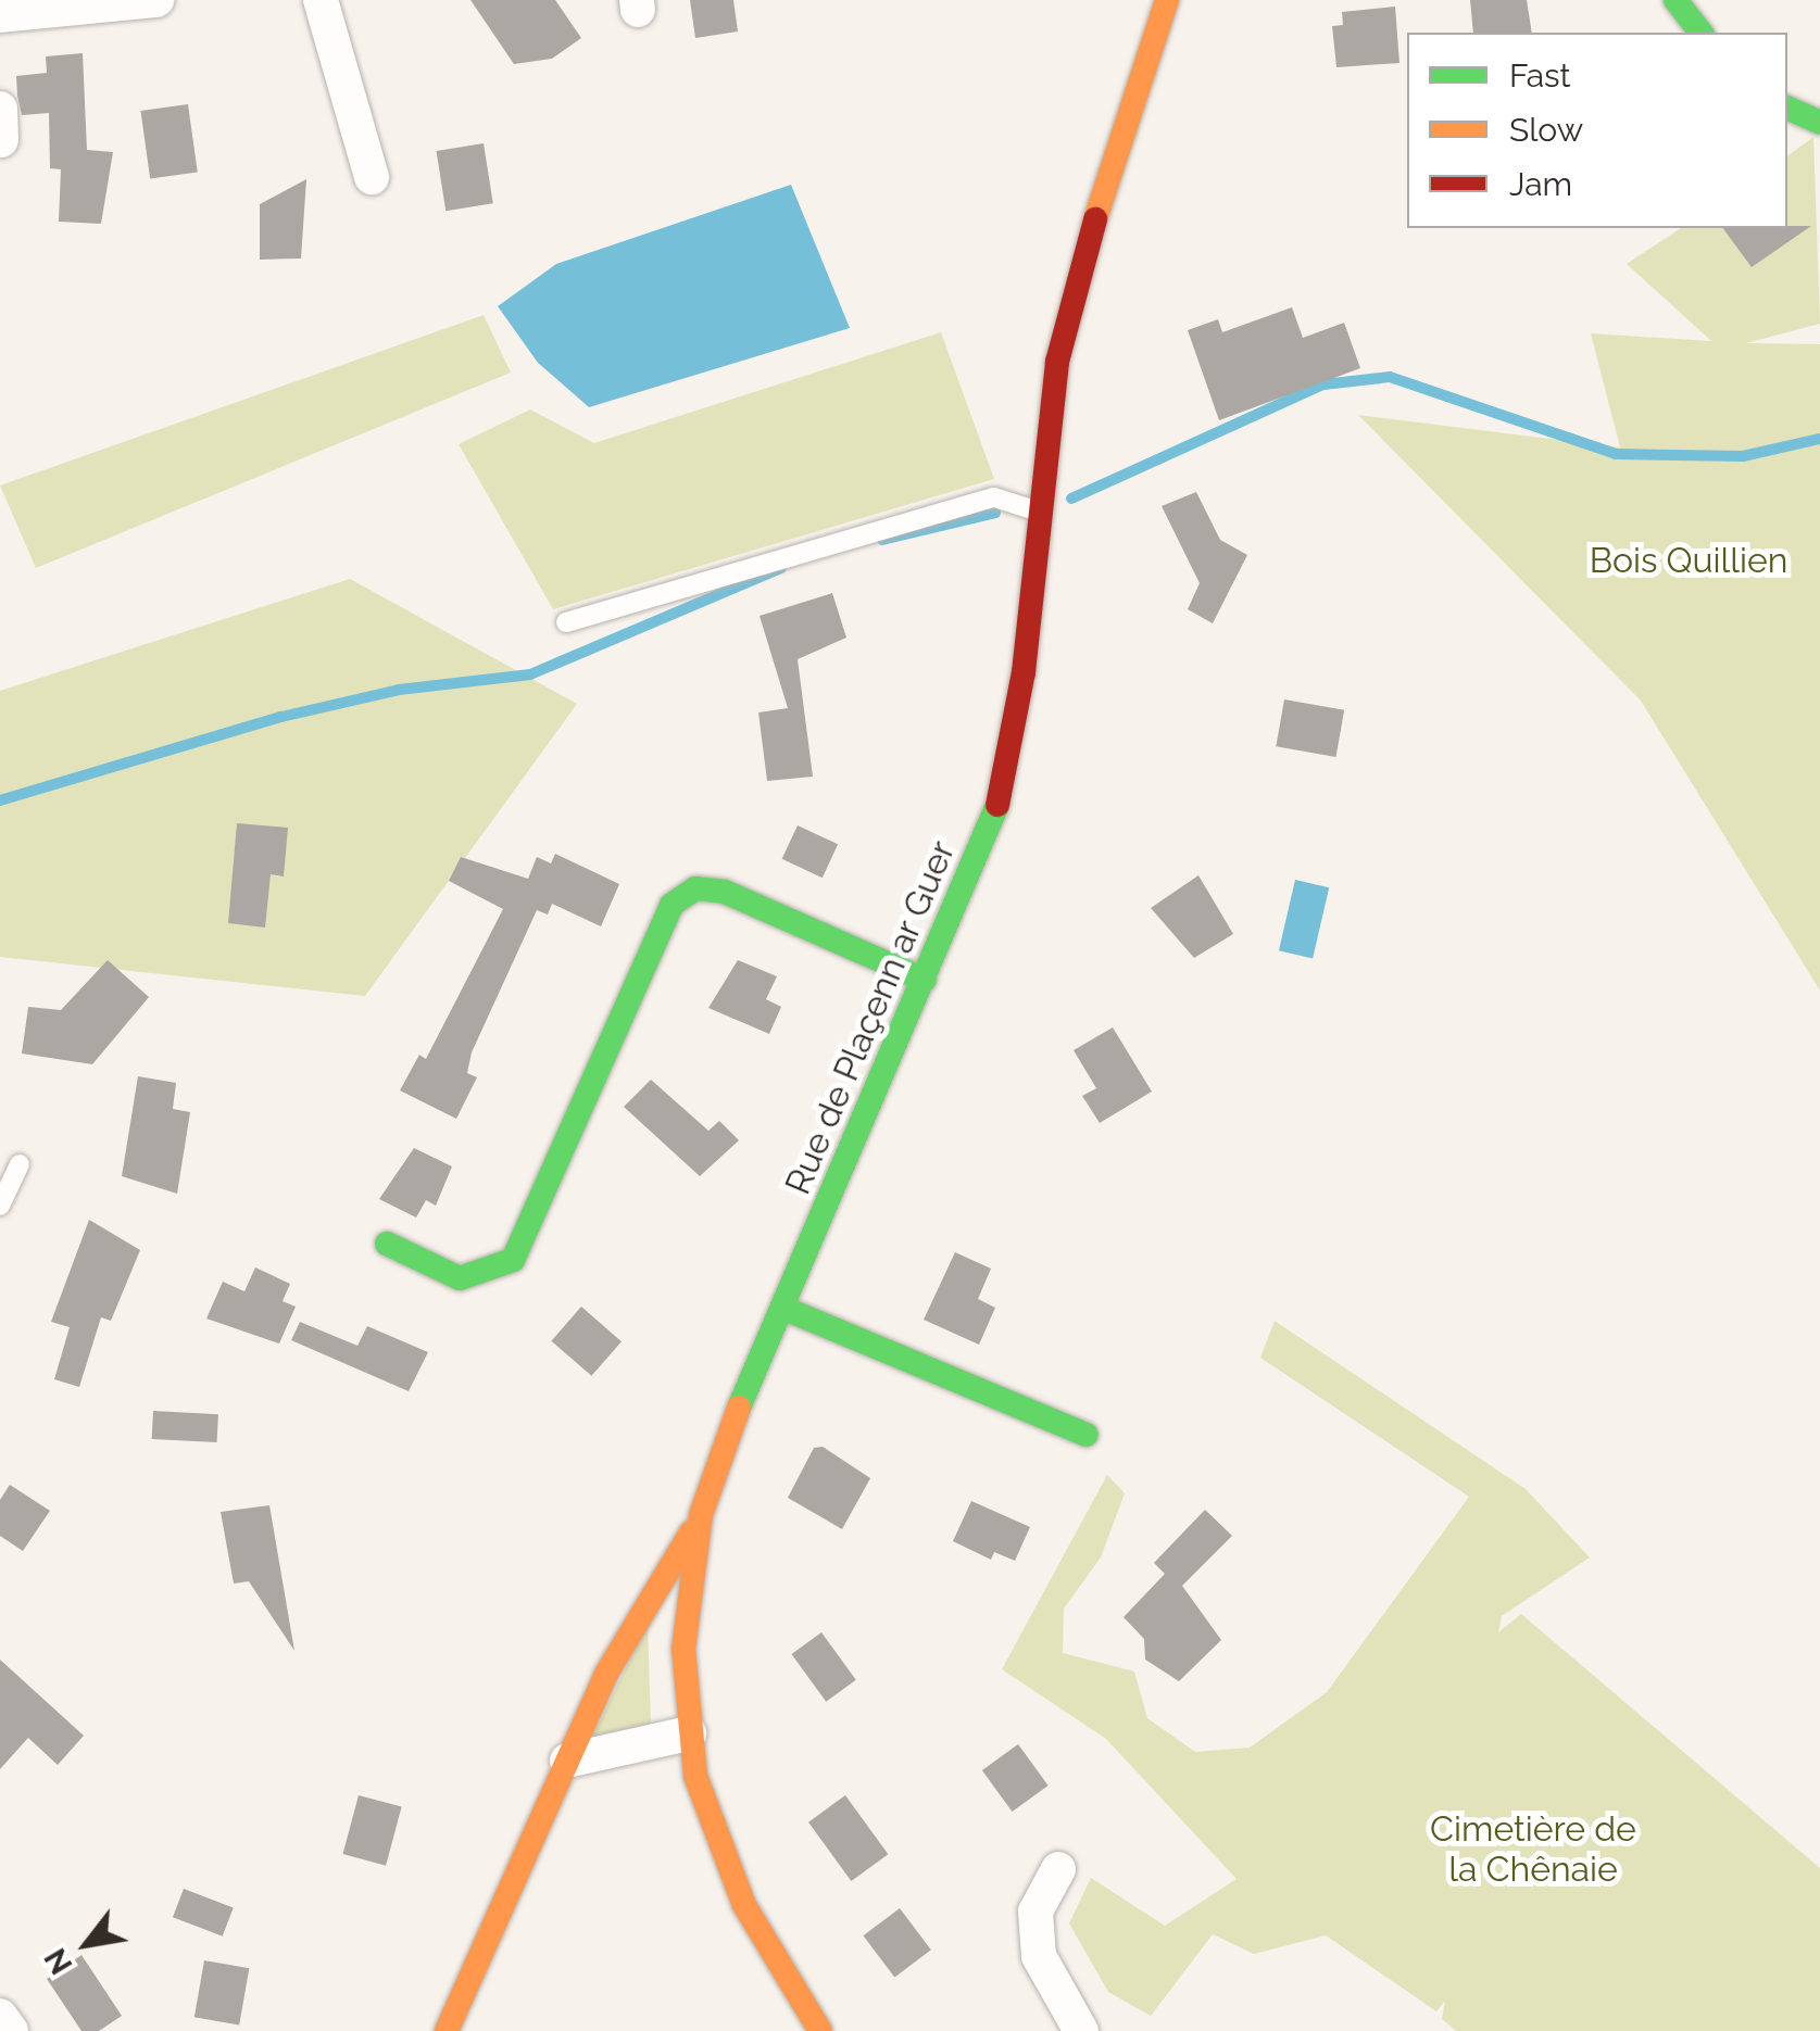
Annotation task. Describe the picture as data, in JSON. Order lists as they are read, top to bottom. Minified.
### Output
{"streets":{"main road":["Rue de Plaçenn ar Guer"]},"parks":["Bois Quillien","Cimetière de la Chênaie"],"legend":["Fast","Slow","Jam"],"north":"bottom left"}
